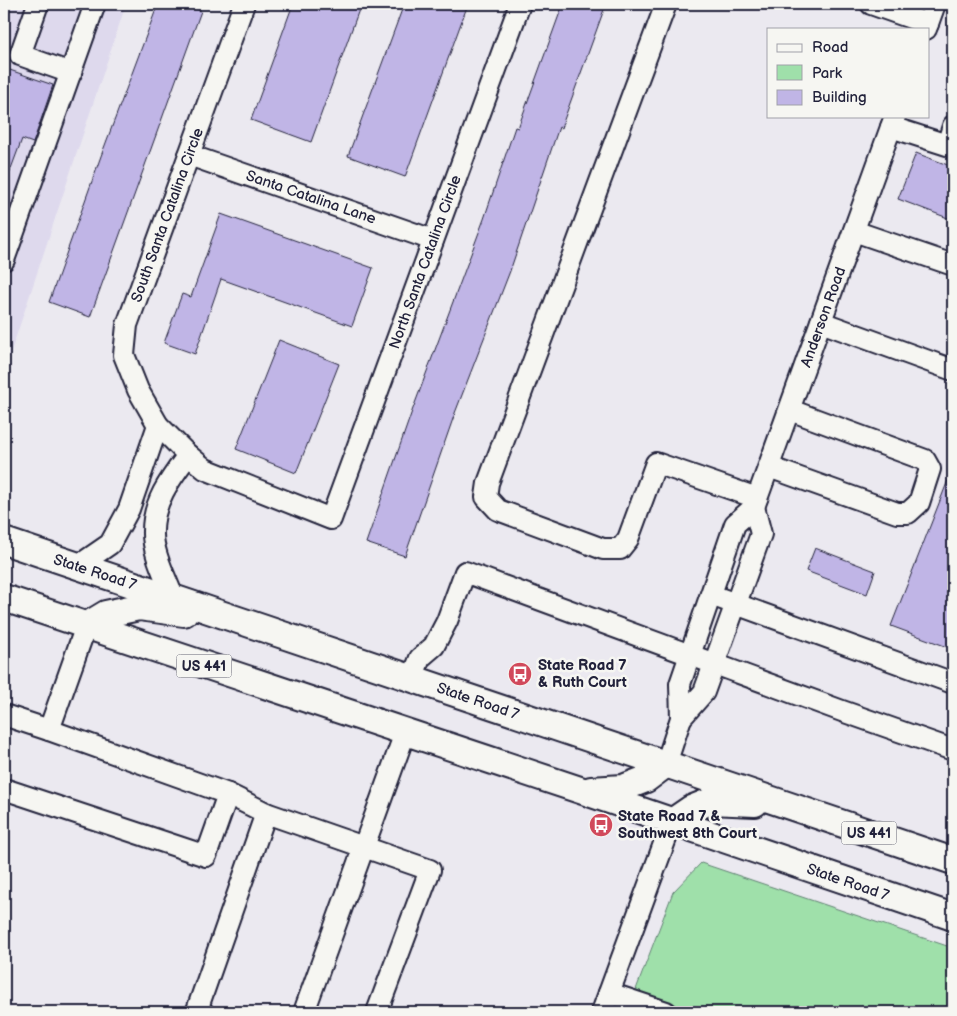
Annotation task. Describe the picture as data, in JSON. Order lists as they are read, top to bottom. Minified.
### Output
{"streets":{"main road":["State Road 7","US 441"],"street":["Santa Catalina Lane","South Santa Catalina Circle","North Santa Catalina Circle","Anderson Road"]},"crossings":[["Santa Catalina Lane","South Santa Catalina Circle"],["Santa Catalina Lane","North Santa Catalina Circle"],["South Santa Catalina Circle","North Santa Catalina Circle"],["Anderson Road","State Road 7"]],"places":{"bus stop":["State Road 7 & Ruth Court","State Road 7 & Southwest 8th Court"]},"legend":["Road","Park","Building"]}
